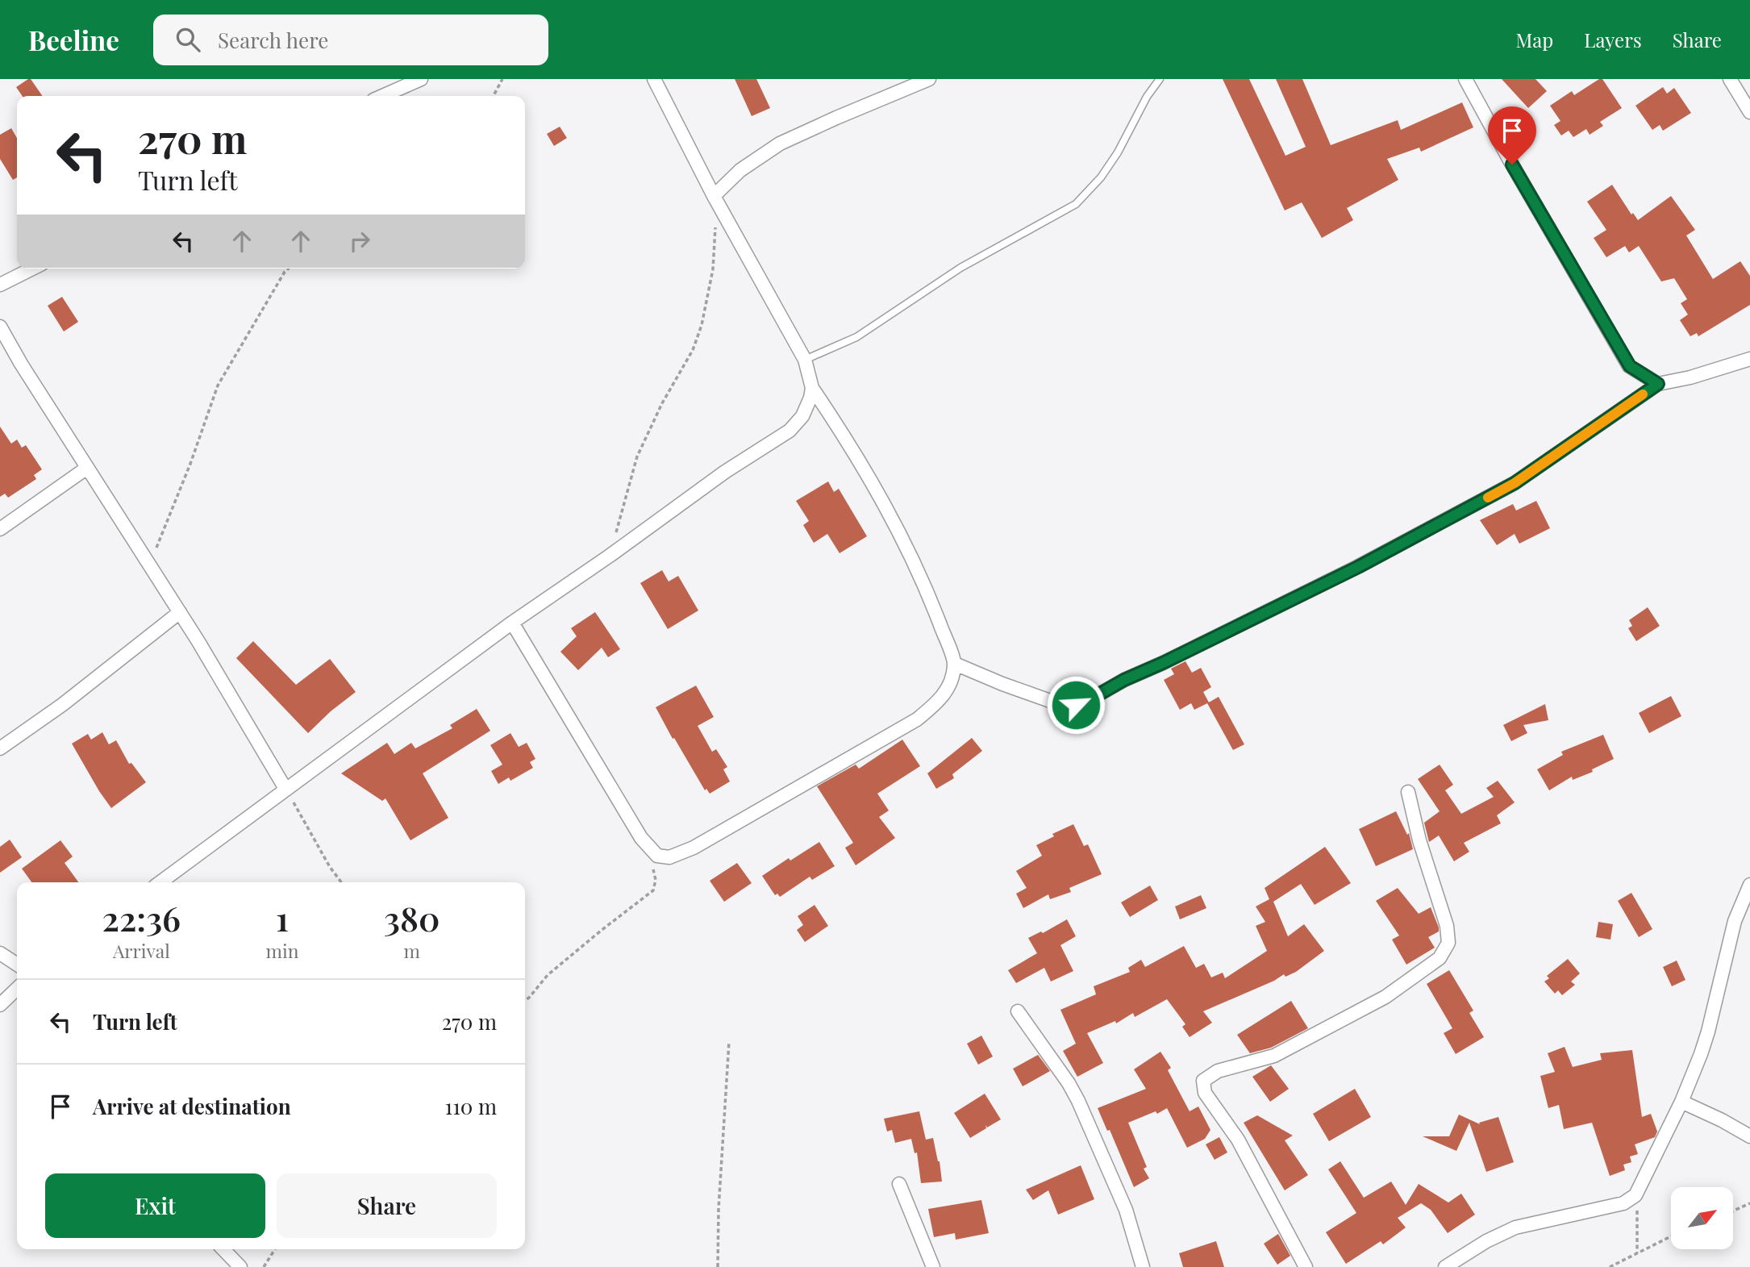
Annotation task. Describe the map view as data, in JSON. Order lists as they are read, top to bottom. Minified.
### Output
{"north":"top right","page":{"header":"Beeline","search":"Search here","nav":["Map","Layers","Share"],"turn":["270 m","Turn left"],"eta":["22:36","Arrival","1","min","380","m"],"list":[{"name":"Turn left","value":"270 m"},{"name":"Arrive at destination","value":"110 m"}],"buttons":["Exit","Share"]}}
